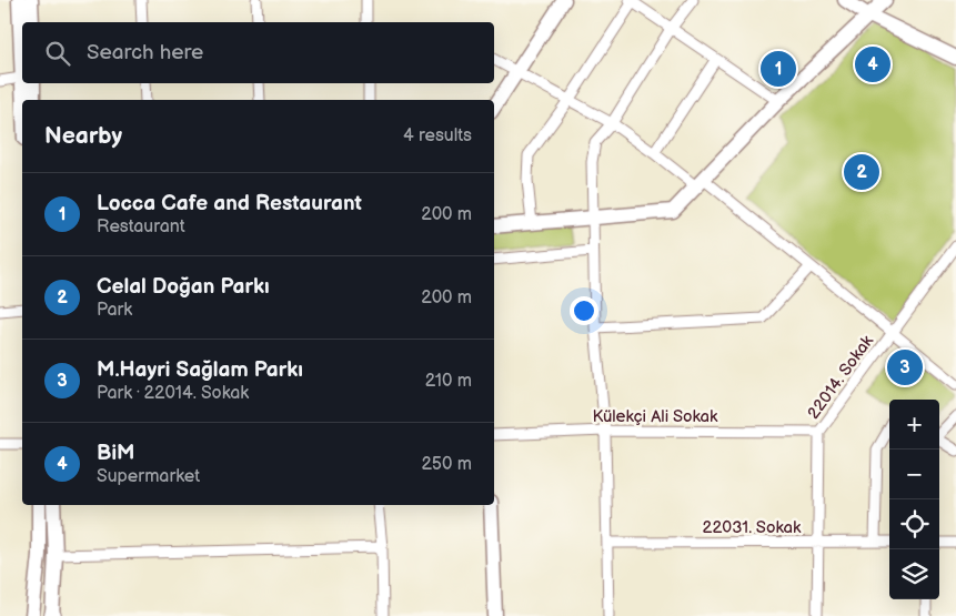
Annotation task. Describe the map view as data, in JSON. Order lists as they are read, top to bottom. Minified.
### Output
{"streets":{"street":["22014. Sokak","Külekçi Ali Sokak","22031. Sokak"]},"crossings":[["22014. Sokak","Külekçi Ali Sokak"],["22014. Sokak","22031. Sokak"]],"page":{"search":"Search here","pins":["4","1","2","3"],"heading":["Nearby","4 results"],"list":[{"mark":"1","name":"Locca Cafe and Restaurant","note":"Restaurant","value":"200 m"},{"mark":"2","name":"Celal Doğan Parkı","note":"Park","value":"200 m"},{"mark":"3","name":"M.Hayri Sağlam Parkı","note":"Park · 22014. Sokak","value":"210 m"},{"mark":"4","name":"BiM","note":"Supermarket","value":"250 m"}],"map_buttons":["+","−"]}}
